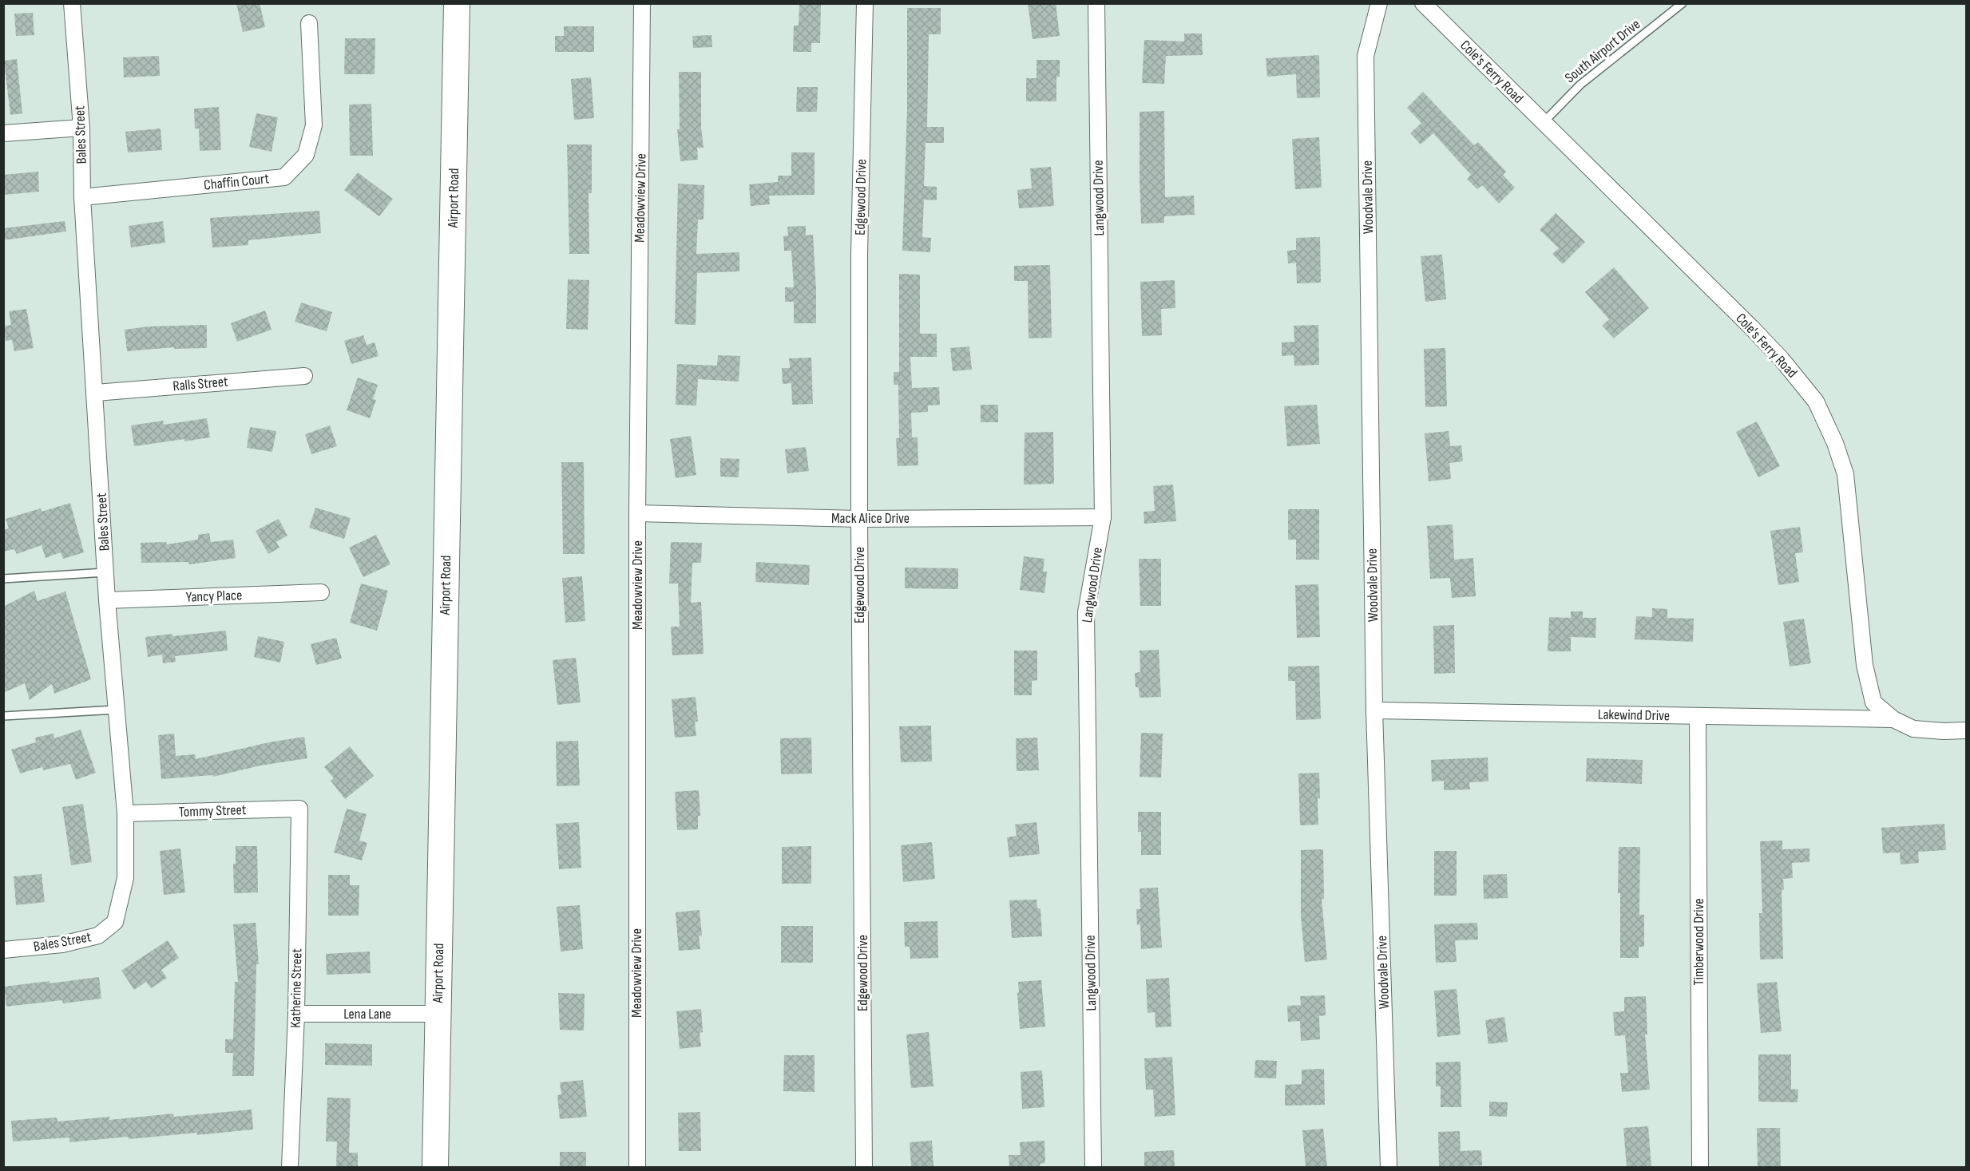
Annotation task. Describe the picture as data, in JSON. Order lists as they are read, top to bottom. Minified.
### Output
{"streets":{"highway":["Airport Road"],"street":["Cole's Ferry Road","Bales Street","Chaffin Court","Edgewood Drive","Woodvale Drive","Meadowview Drive","Langwood Drive","Ralls Street","Mack Alice Drive","Yancy Place","Lakewind Drive","Tommy Street","Timberwood Drive","Katherine Street","Lena Lane"],"lane":["South Airport Drive"]},"crossings":[["South Airport Drive","Cole's Ferry Road"],["Cole's Ferry Road","Lakewind Drive"],["Bales Street","Chaffin Court"],["Bales Street","Ralls Street"],["Bales Street","Yancy Place"],["Bales Street","Tommy Street"],["Edgewood Drive","Mack Alice Drive"],["Woodvale Drive","Lakewind Drive"],["Airport Road","Lena Lane"],["Meadowview Drive","Mack Alice Drive"],["Langwood Drive","Mack Alice Drive"],["Lakewind Drive","Timberwood Drive"],["Tommy Street","Katherine Street"],["Katherine Street","Lena Lane"]]}
